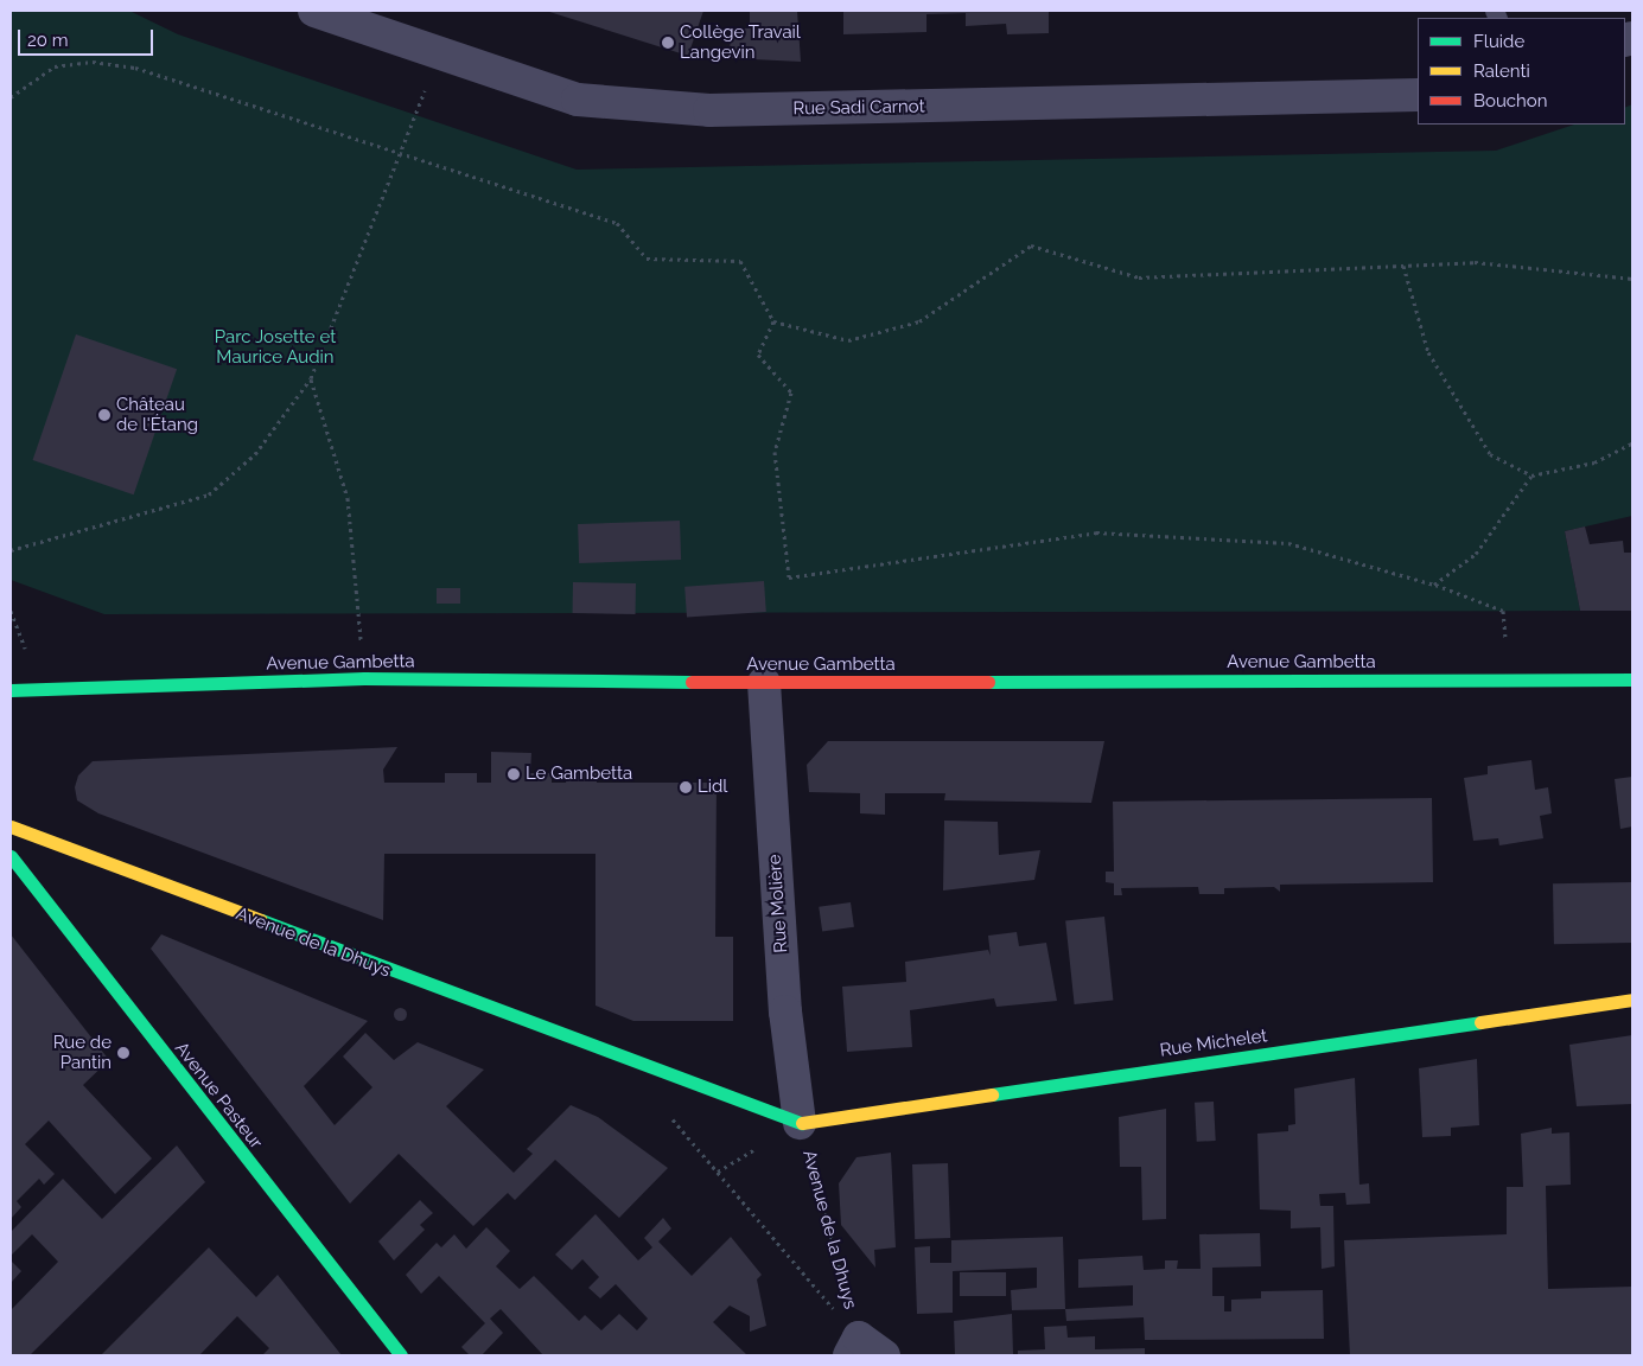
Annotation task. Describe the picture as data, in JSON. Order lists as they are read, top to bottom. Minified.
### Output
{"streets":{"main road":["Avenue Gambetta","Avenue de la Dhuys","Rue Michelet","Avenue Pasteur"],"street":["Rue Sadi Carnot","Rue Molière"]},"crossings":[["Avenue Gambetta","Rue Molière"],["Rue Molière","Avenue de la Dhuys"],["Rue Molière","Rue Michelet"],["Avenue de la Dhuys","Rue Michelet"]],"parks":["Parc Josette et Maurice Audin"],"places":["Collège Travail Langevin","Château de l'Étang","Le Gambetta","Lidl","Rue de Pantin"],"legend":["Fluide","Ralenti","Bouchon"],"scale_bar":"20 m"}
